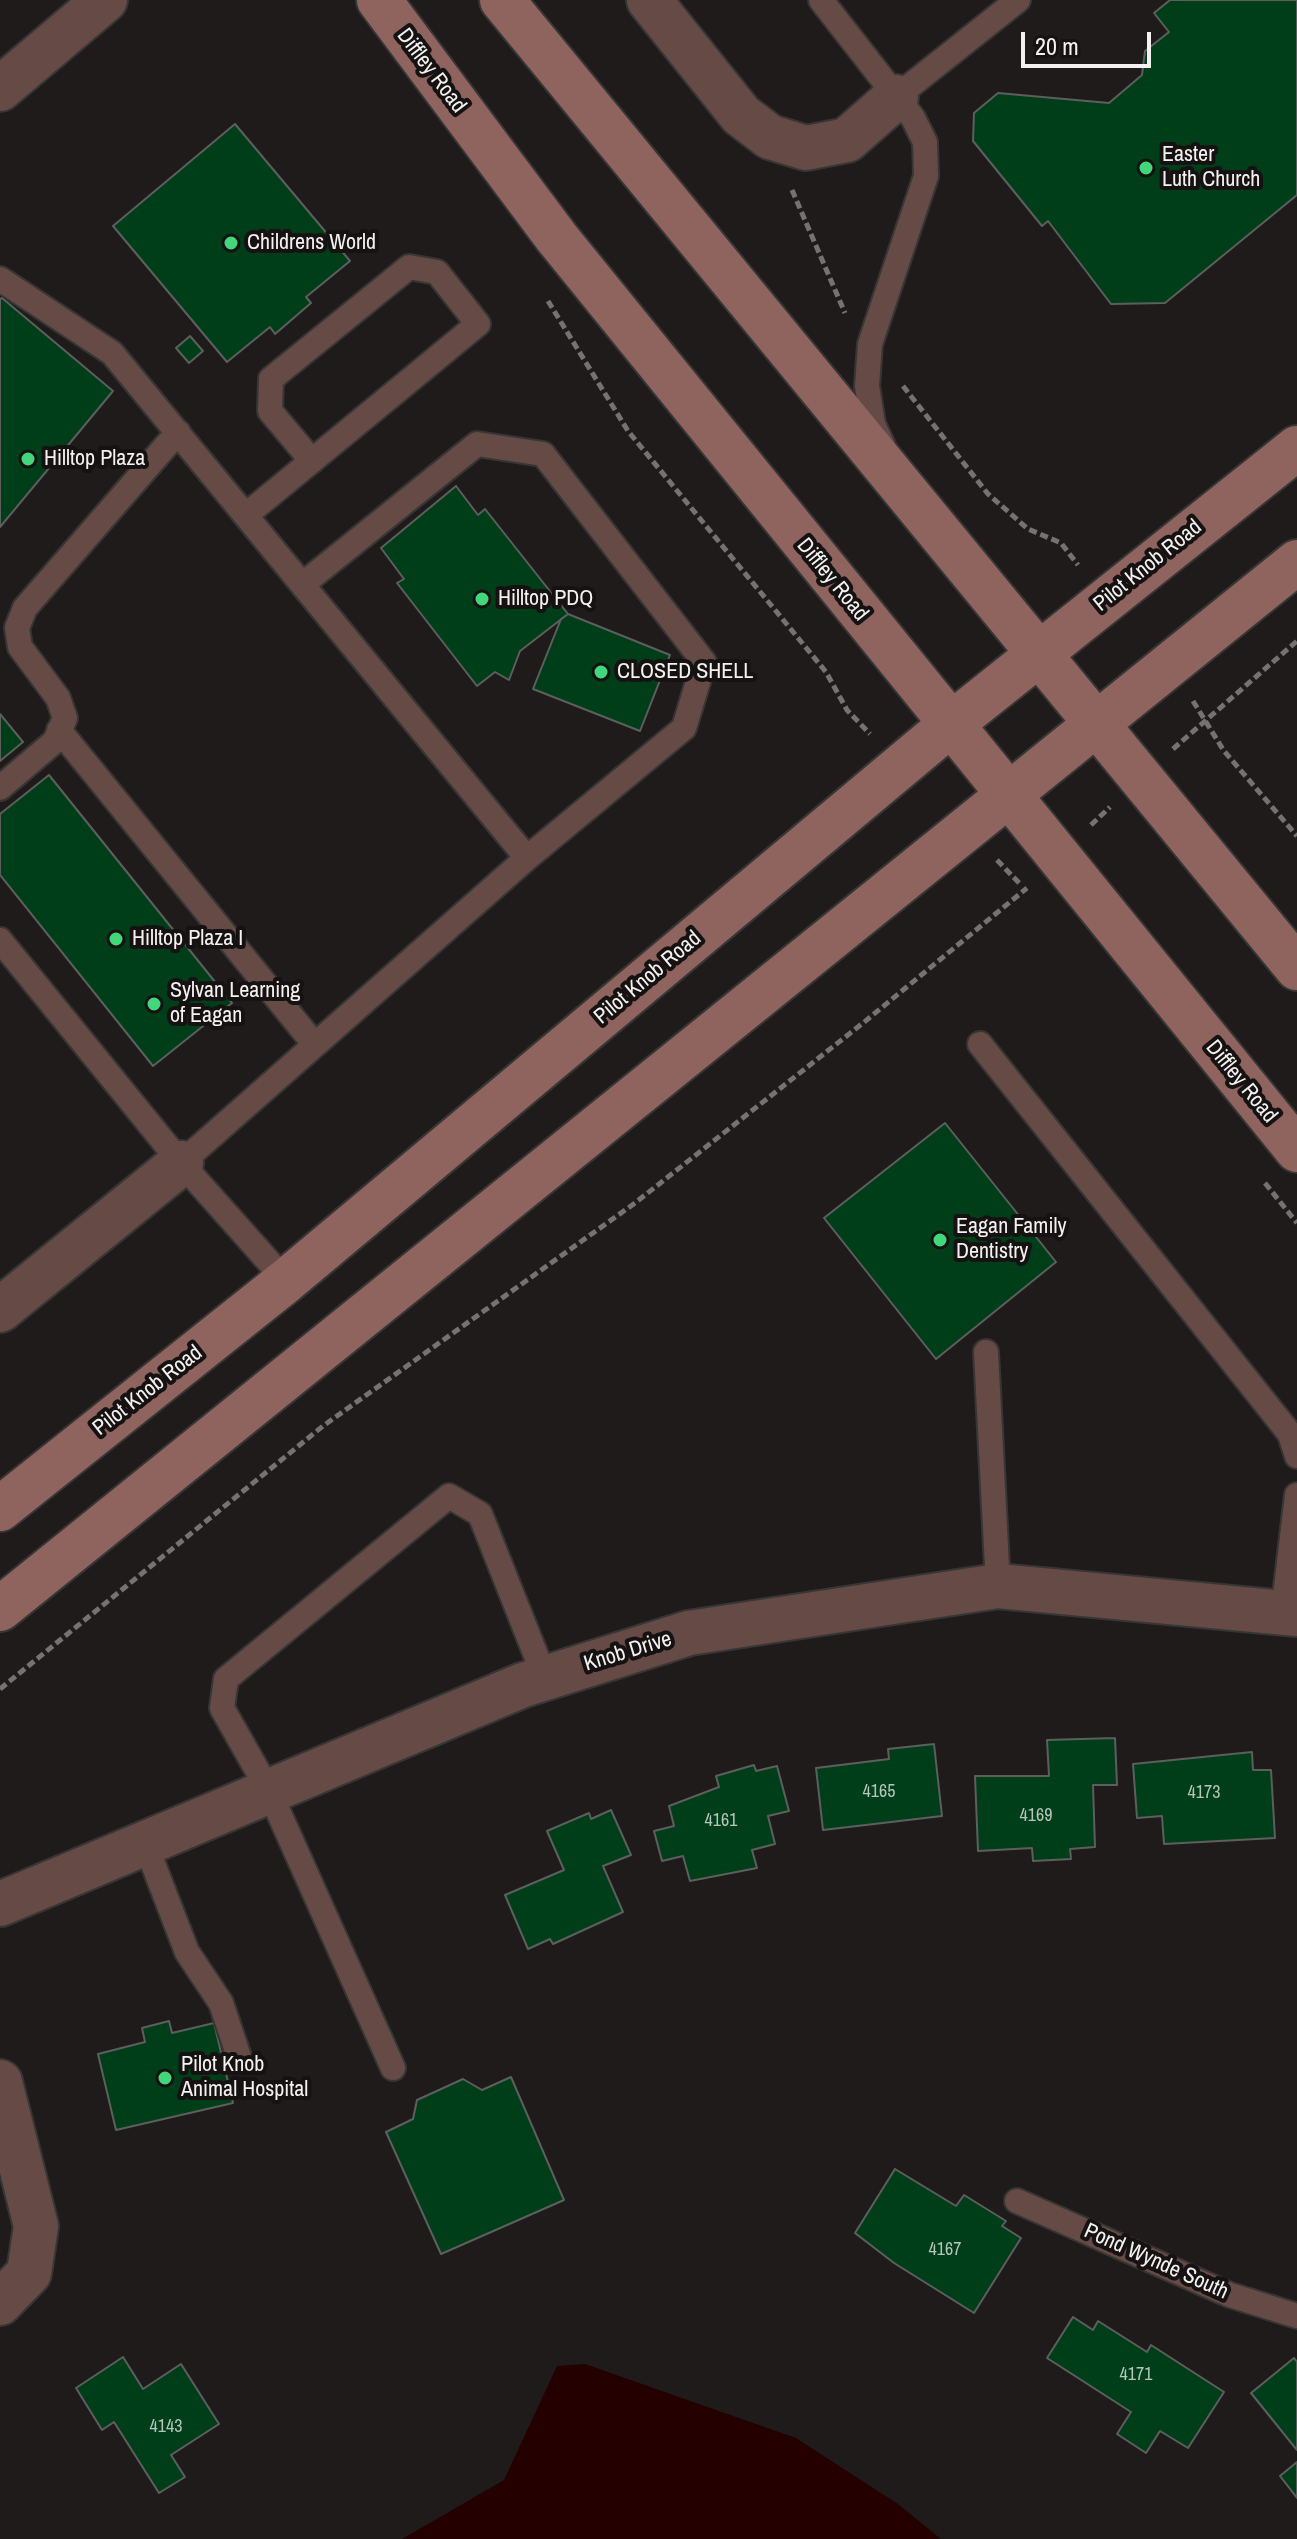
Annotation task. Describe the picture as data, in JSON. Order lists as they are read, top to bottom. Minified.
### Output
{"streets":{"main road":["Diffley Road","Pilot Knob Road"],"street":["Knob Drive"],"lane":["Pond Wynde South"]},"crossings":[["Diffley Road","Pilot Knob Road"]],"places":["Easter Luth Church","Childrens World","Hilltop Plaza","Hilltop PDQ","CLOSED SHELL","Hilltop Plaza I","Sylvan Learning of Eagan","Eagan Family Dentistry","Pilot Knob Animal Hospital"],"house_numbers":["4165","4173","4169","4161","4167","4171","4143"],"scale_bar":"20 m"}
